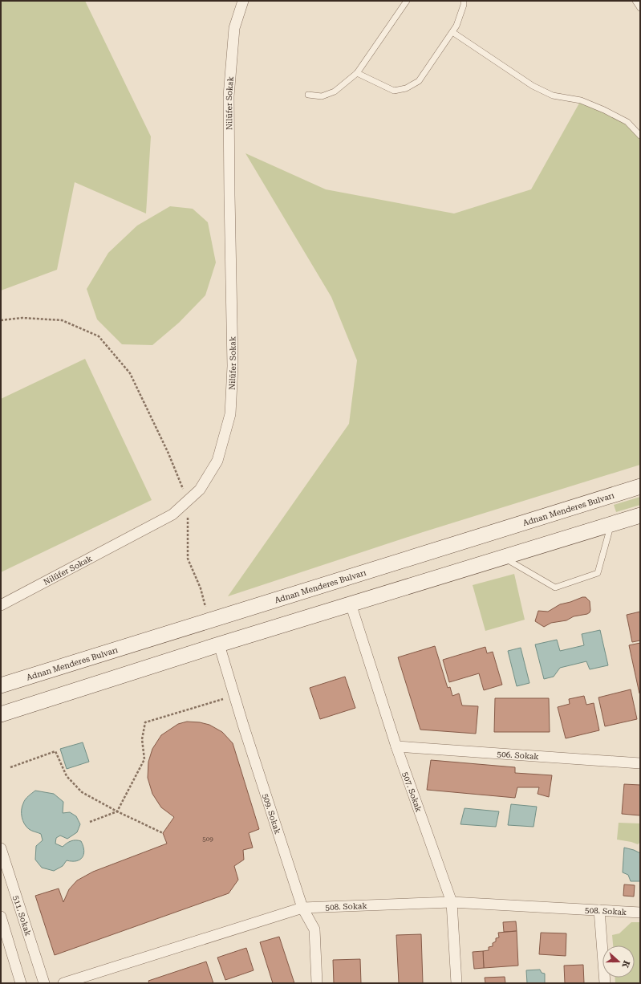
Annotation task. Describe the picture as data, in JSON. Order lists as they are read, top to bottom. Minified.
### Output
{"streets":{"main road":["Adnan Menderes Bulvarı"],"street":["Nilüfer Sokak","506. Sokak","507. Sokak","509. Sokak","508. Sokak","511. Sokak"]},"crossings":[["506. Sokak","507. Sokak"],["507. Sokak","508. Sokak"],["509. Sokak","508. Sokak"]],"house_numbers":["509"],"north":"right"}
